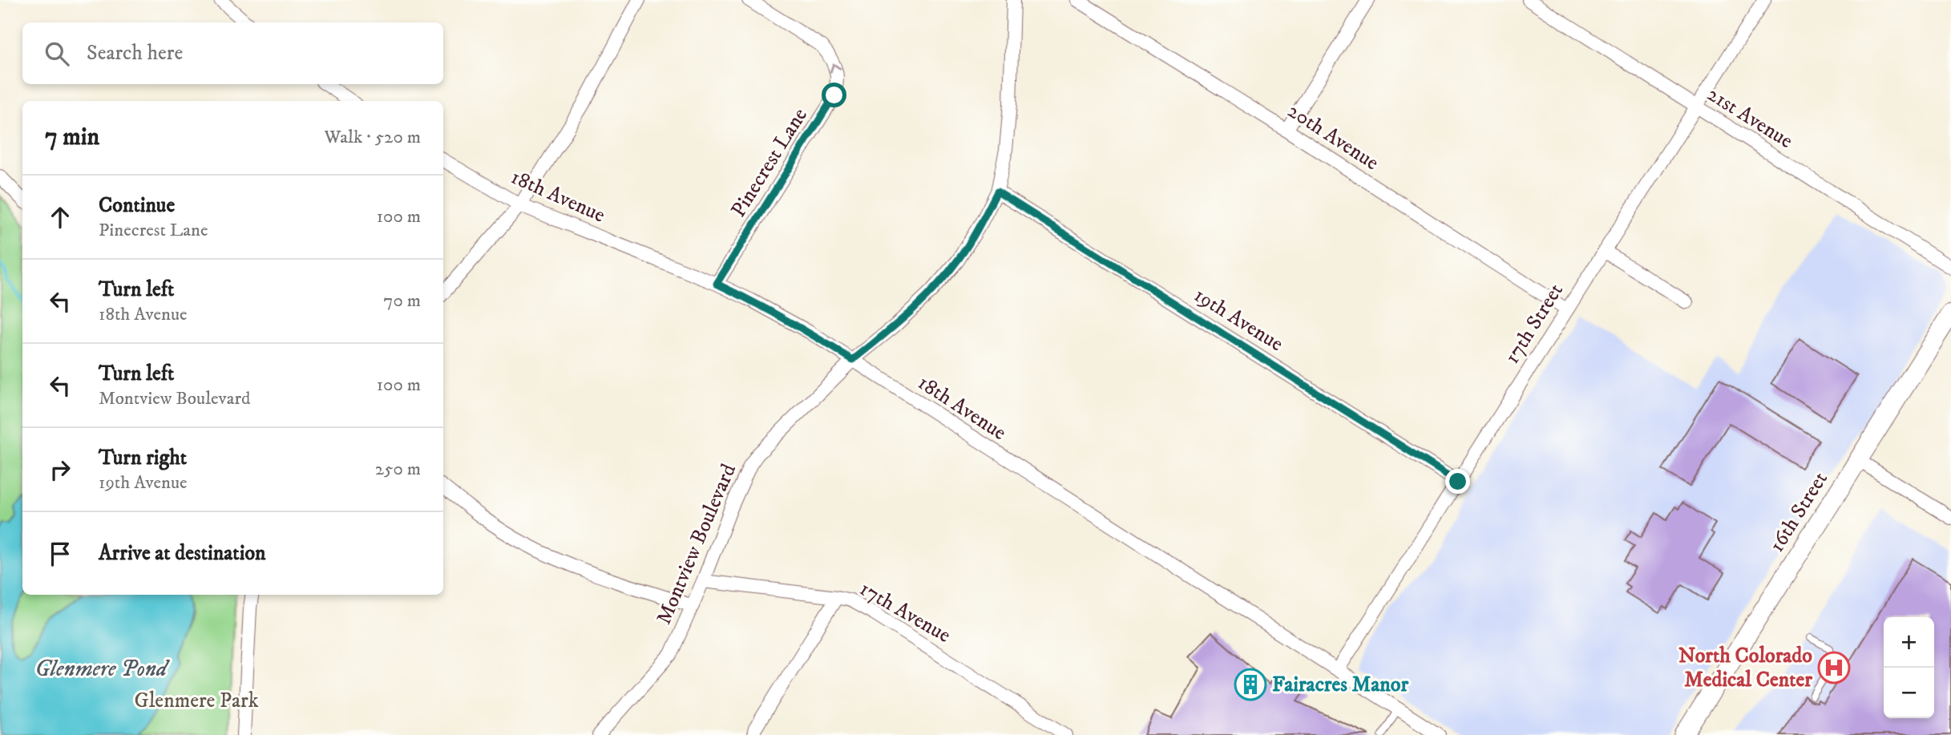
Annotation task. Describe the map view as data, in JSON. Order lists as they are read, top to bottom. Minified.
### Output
{"streets":{"main road":["16th Street"],"street":["21st Avenue","20th Avenue","Pinecrest Lane","18th Avenue","19th Avenue","17th Street","Montview Boulevard","17th Avenue"]},"crossings":[["21st Avenue","17th Street"],["20th Avenue","17th Street"],["Pinecrest Lane","18th Avenue"],["18th Avenue","17th Street"],["18th Avenue","Montview Boulevard"],["19th Avenue","17th Street"],["19th Avenue","Montview Boulevard"],["Montview Boulevard","17th Avenue"]],"water":["Glenmere Pond"],"parks":["Glenmere Park"],"places":{"hospital":["North Colorado Medical Center"],"building":["Fairacres Manor"]},"page":{"search":"Search here","heading":["7 min","Walk · 520 m"],"list":[["Continue","Pinecrest Lane","100 m"],["Turn left","18th Avenue","70 m"],["Turn left","Montview Boulevard","100 m"],["Turn right","19th Avenue","250 m"],"Arrive at destination"],"map_buttons":["+","−"]}}
